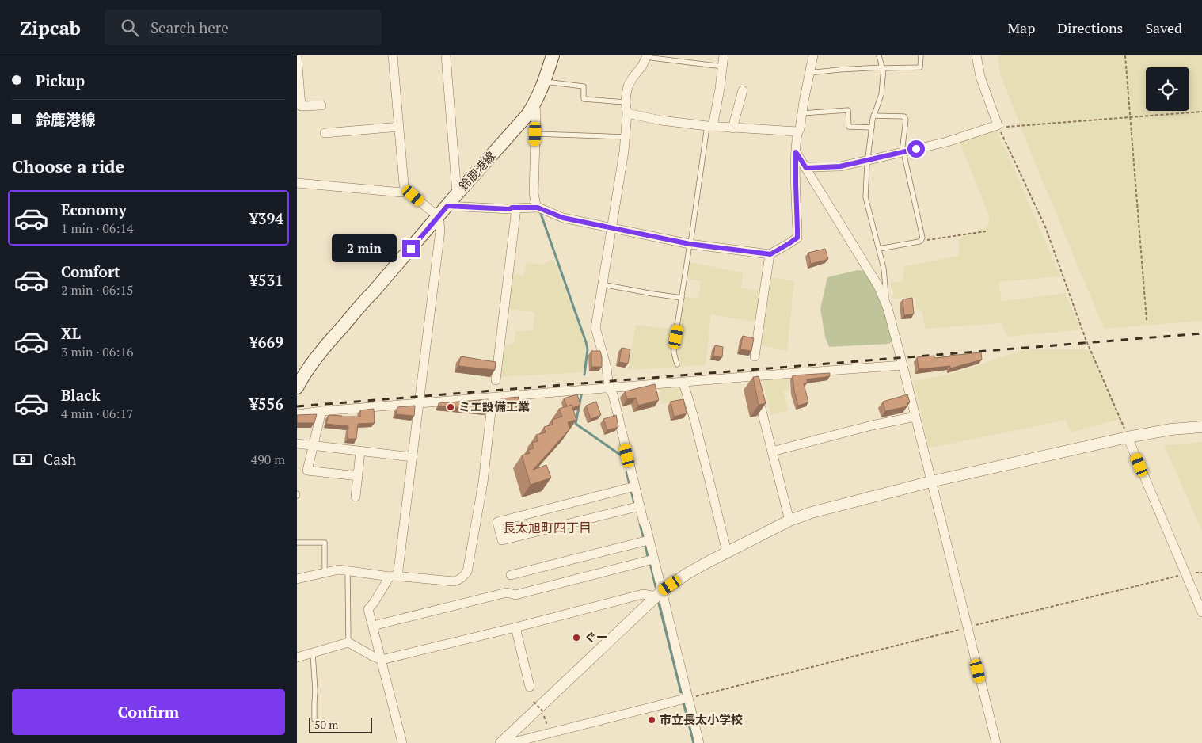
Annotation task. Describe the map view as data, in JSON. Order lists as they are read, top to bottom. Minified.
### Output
{"streets":{"main road":["鈴鹿港線"]},"districts":["長太旭町四丁目"],"places":["ミエ設備工業","ぐー","市立長太小学校"],"scale_bar":"50 m","page":{"header":"Zipcab","search":"Search here","nav":["Map","Directions","Saved"],"banner":["Pickup","鈴鹿港線"],"heading":"Choose a ride","list":[{"name":"Economy","note":"1 min · 06:14","value":"¥394"},{"name":"Comfort","note":"2 min · 06:15","value":"¥531"},{"name":"XL","note":"3 min · 06:16","value":"¥669"},{"name":"Black","note":"4 min · 06:17","value":"¥556"}],"bubble":"2 min","pay":["Cash","490 m"],"buttons":"Confirm","scale":"50 m"}}
